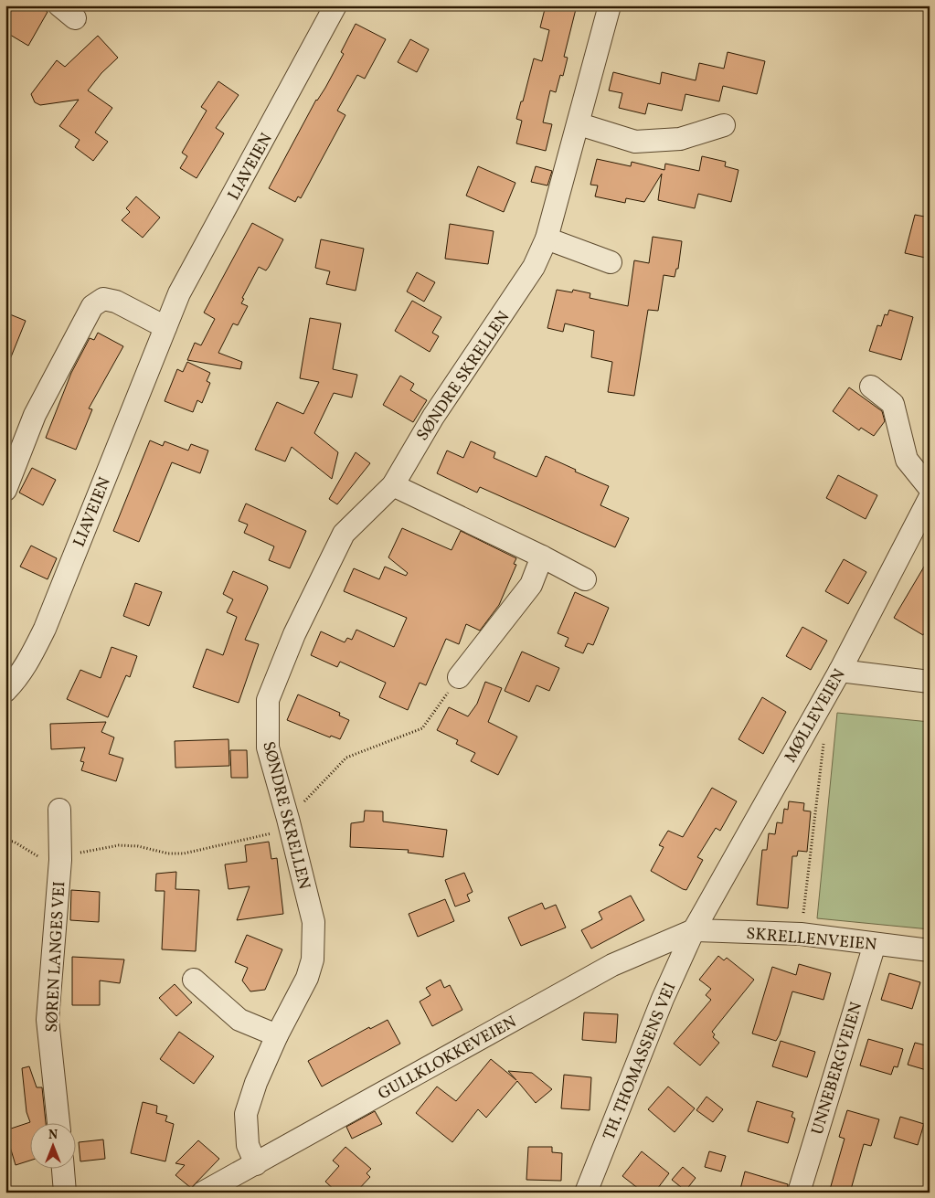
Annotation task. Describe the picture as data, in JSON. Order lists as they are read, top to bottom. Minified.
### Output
{"streets":{"street":["LIAVEIEN","SØNDRE SKRELLEN","MØLLEVEIEN","SKRELLENVEIEN","SØREN LANGES VEI","GULLKLOKKEVEIEN","TH. THOMASSENS VEI","UNNEBERGVEIEN"]},"crossings":[["SØNDRE SKRELLEN","GULLKLOKKEVEIEN"],["MØLLEVEIEN","SKRELLENVEIEN"],["MØLLEVEIEN","GULLKLOKKEVEIEN"],["MØLLEVEIEN","TH. THOMASSENS VEI"],["SKRELLENVEIEN","GULLKLOKKEVEIEN"],["SKRELLENVEIEN","TH. THOMASSENS VEI"],["SKRELLENVEIEN","UNNEBERGVEIEN"],["GULLKLOKKEVEIEN","TH. THOMASSENS VEI"]],"north":"top"}
